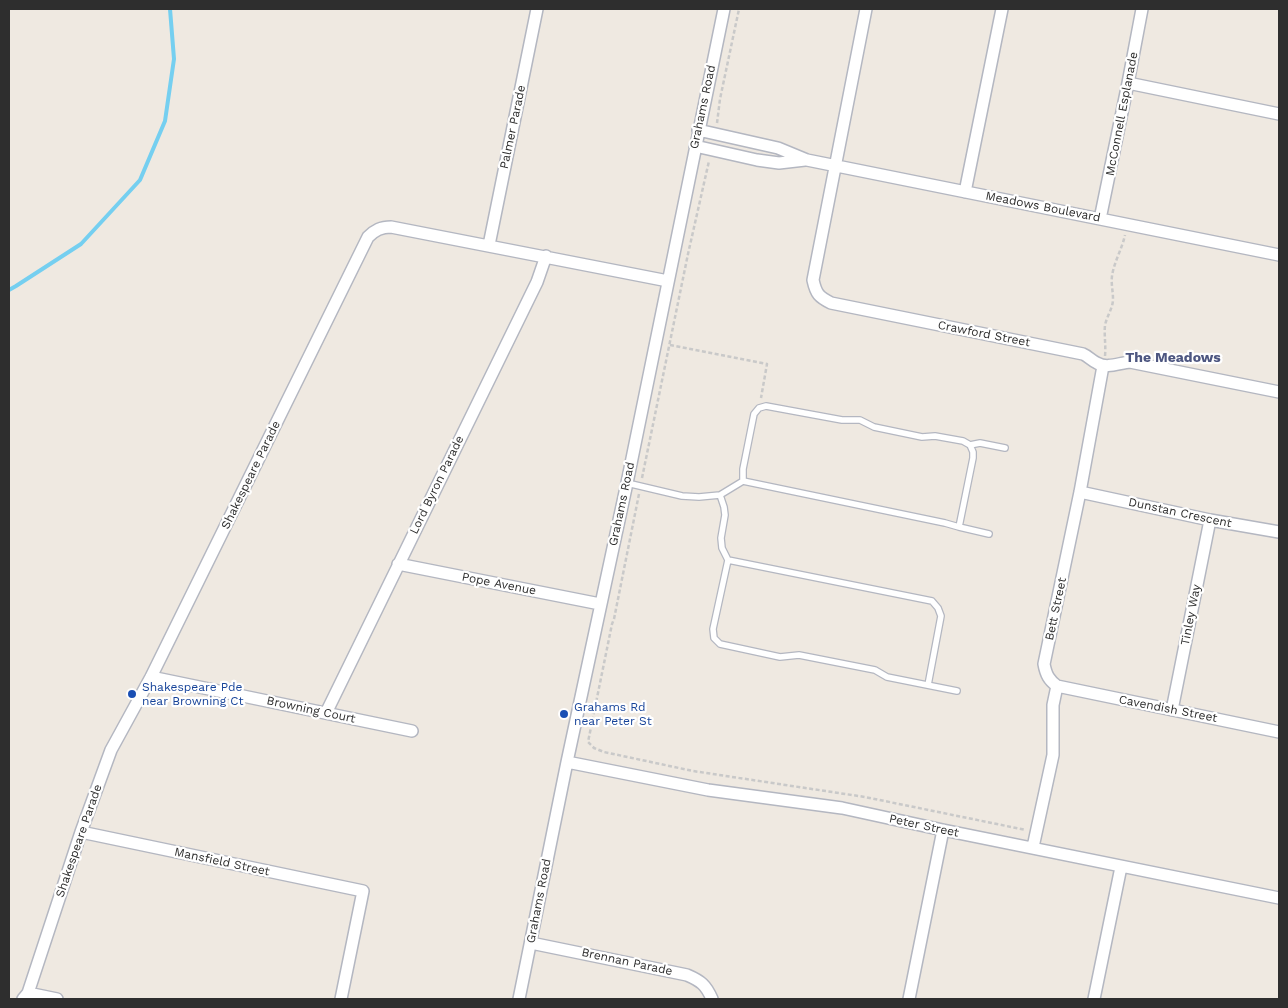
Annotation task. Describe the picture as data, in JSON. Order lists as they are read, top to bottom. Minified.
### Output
{"streets":{"street":["Grahams Road","McConnell Esplanade","Palmer Parade","Meadows Boulevard","Crawford Street","Shakespeare Parade","Lord Byron Parade","Dunstan Crescent","Pope Avenue","Bett Street","Tinley Way","Cavendish Street","Browning Court","Peter Street","Mansfield Street","Brennan Parade"]},"crossings":[["Grahams Road","Meadows Boulevard"],["Grahams Road","Shakespeare Parade"],["Grahams Road","Pope Avenue"],["Grahams Road","Peter Street"],["Grahams Road","Brennan Parade"],["McConnell Esplanade","Meadows Boulevard"],["Palmer Parade","Shakespeare Parade"],["Meadows Boulevard","Crawford Street"],["Crawford Street","Bett Street"],["Shakespeare Parade","Lord Byron Parade"],["Shakespeare Parade","Browning Court"],["Shakespeare Parade","Mansfield Street"],["Lord Byron Parade","Pope Avenue"],["Lord Byron Parade","Browning Court"],["Dunstan Crescent","Bett Street"],["Dunstan Crescent","Tinley Way"],["Bett Street","Cavendish Street"],["Tinley Way","Cavendish Street"]],"districts":["The Meadows"],"places":["Shakespeare Pde near Browning Ct","Grahams Rd near Peter St"]}
